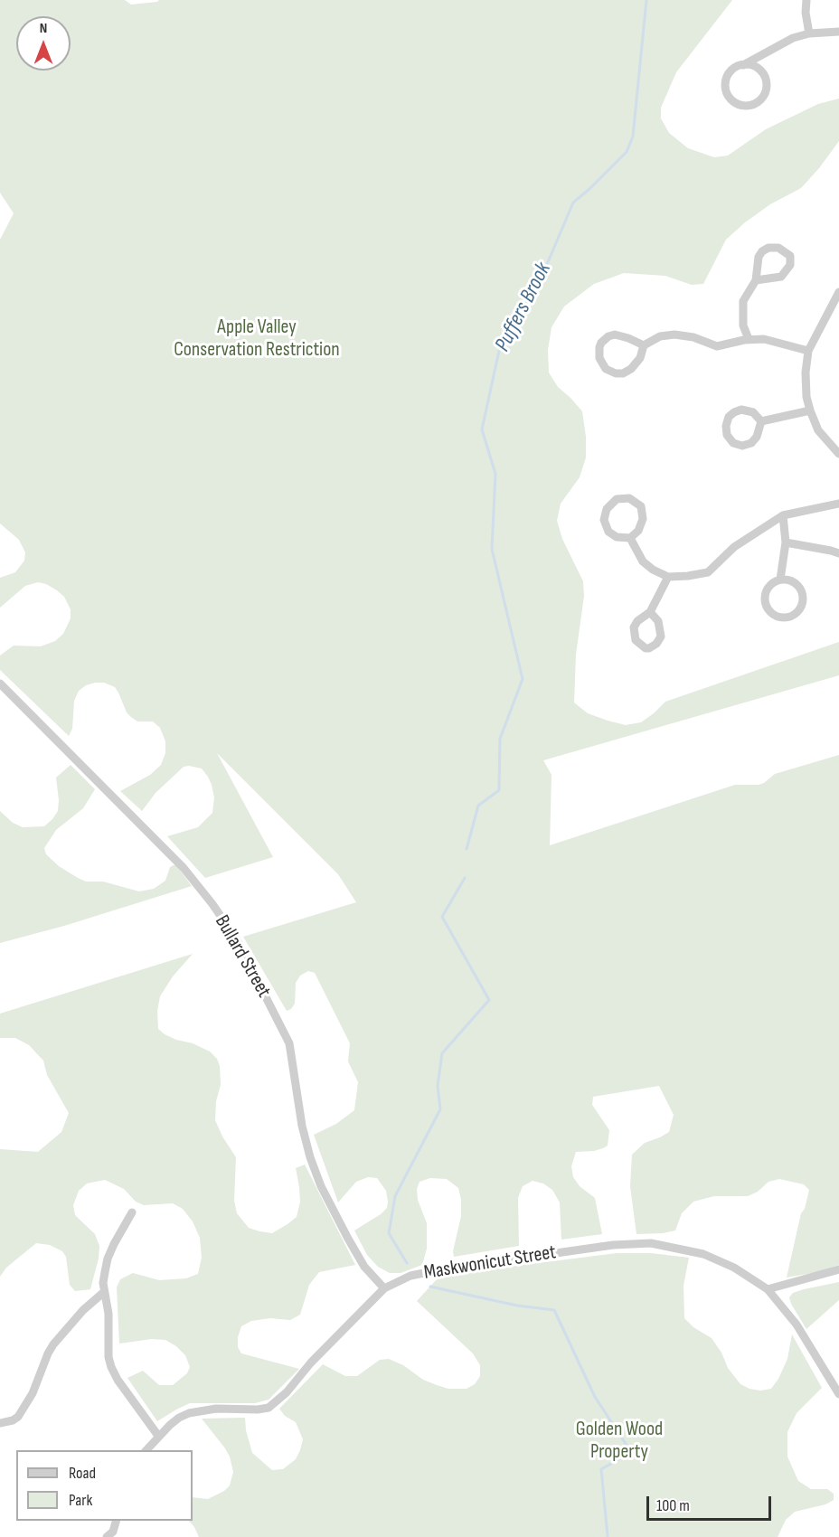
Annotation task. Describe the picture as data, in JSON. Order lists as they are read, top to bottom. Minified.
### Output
{"streets":{"street":["Bullard Street","Maskwonicut Street"]},"crossings":[["Bullard Street","Maskwonicut Street"]],"water":["Puffers Brook"],"parks":["Apple Valley Conservation Restriction","Golden Wood Property"],"legend":["Road","Park"],"scale_bar":"100 m","north":"top"}
